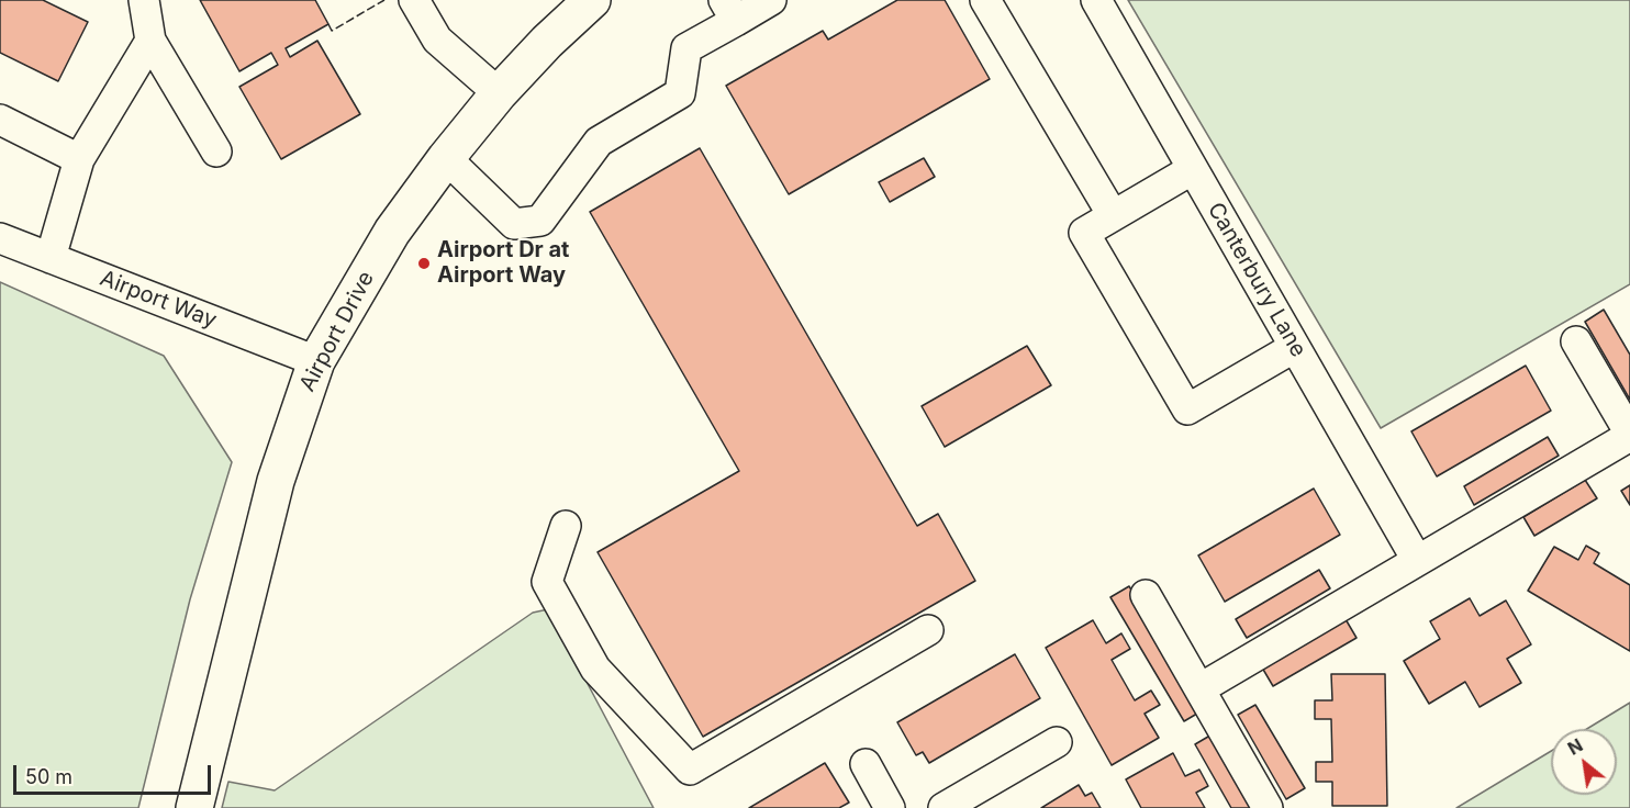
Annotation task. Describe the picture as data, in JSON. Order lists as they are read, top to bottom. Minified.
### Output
{"streets":{"main road":["Airport Drive"],"street":["Canterbury Lane","Airport Way"]},"crossings":[["Airport Way","Airport Drive"]],"places":["Airport Dr at Airport Way"],"scale_bar":"50 m","north":"top left"}
